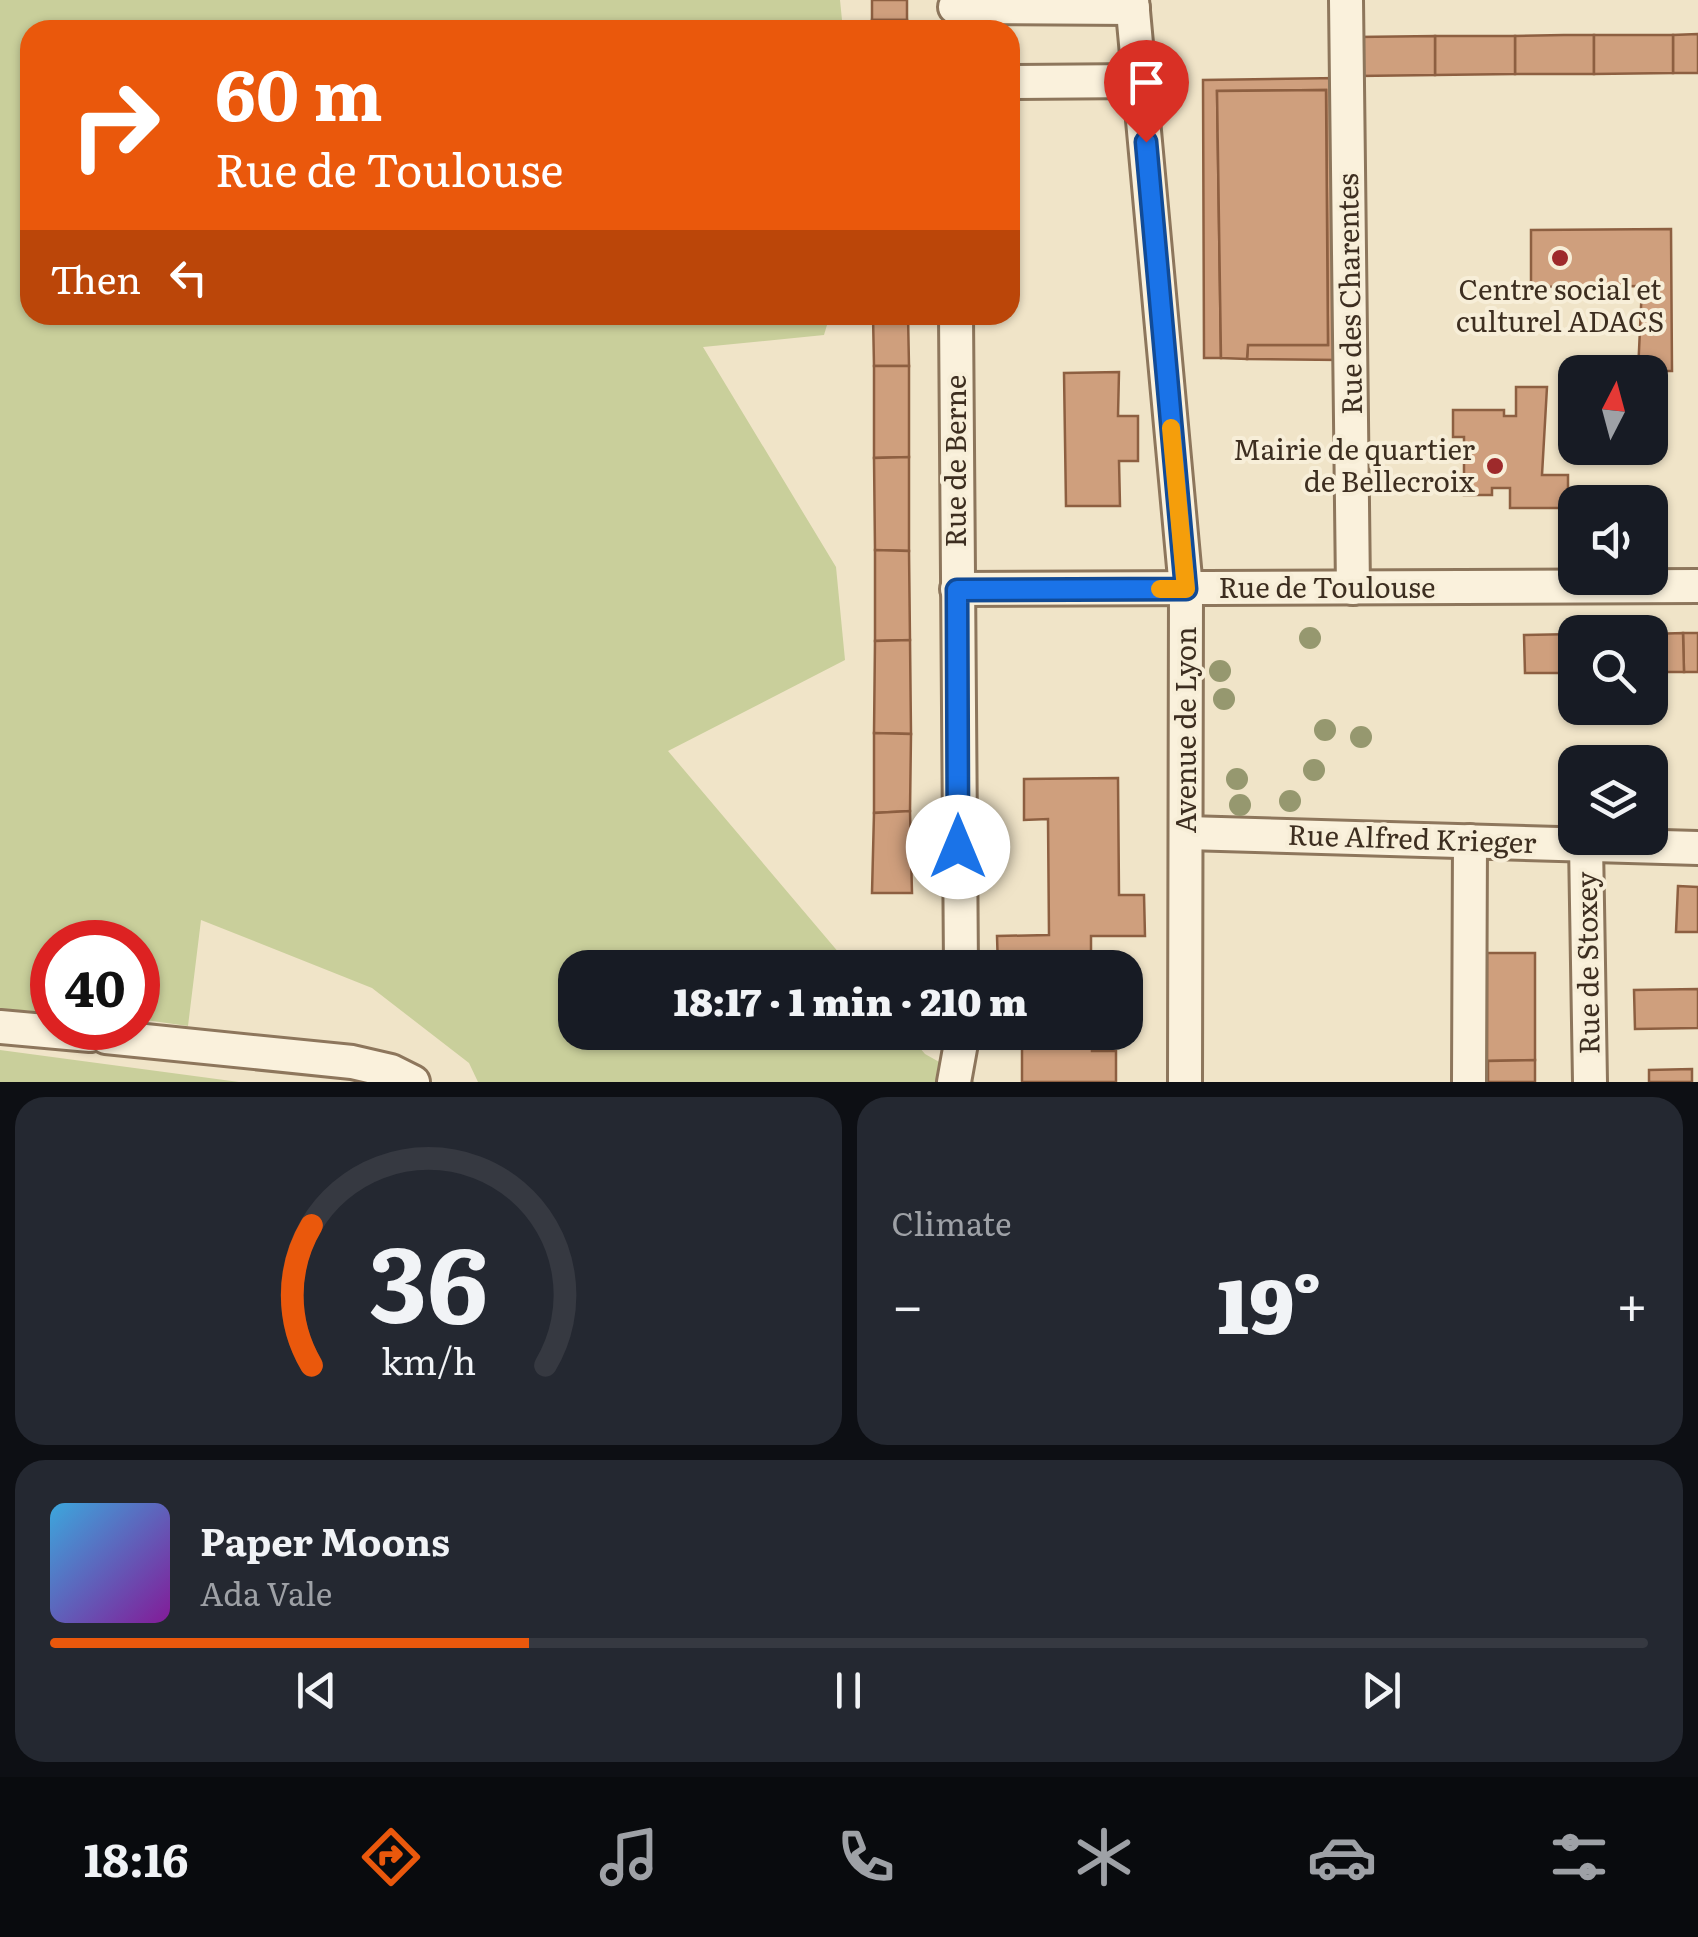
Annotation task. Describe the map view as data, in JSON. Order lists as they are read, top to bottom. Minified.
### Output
{"streets":{"street":["Rue des Charentes","Rue de Berne","Rue de Toulouse","Avenue de Lyon","Rue Alfred Krieger","Rue de Stoxey"]},"crossings":[["Rue des Charentes","Rue de Toulouse"],["Rue de Berne","Rue de Toulouse"],["Rue de Toulouse","Avenue de Lyon"],["Avenue de Lyon","Rue Alfred Krieger"]],"places":["Centre social et culturel ADACS","Mairie de quartier de Bellecroix"],"north":"top","page":{"turn":["60 m","Rue de Toulouse"],"then":"Then","limit":"40","trip":"18:17 · 1 min · 210 m","tile":"Climate","heat":["−","19°","+"],"song":["Paper Moons","Ada Vale"],"tabs":"18:16","gauge":["36","km/h"]}}
